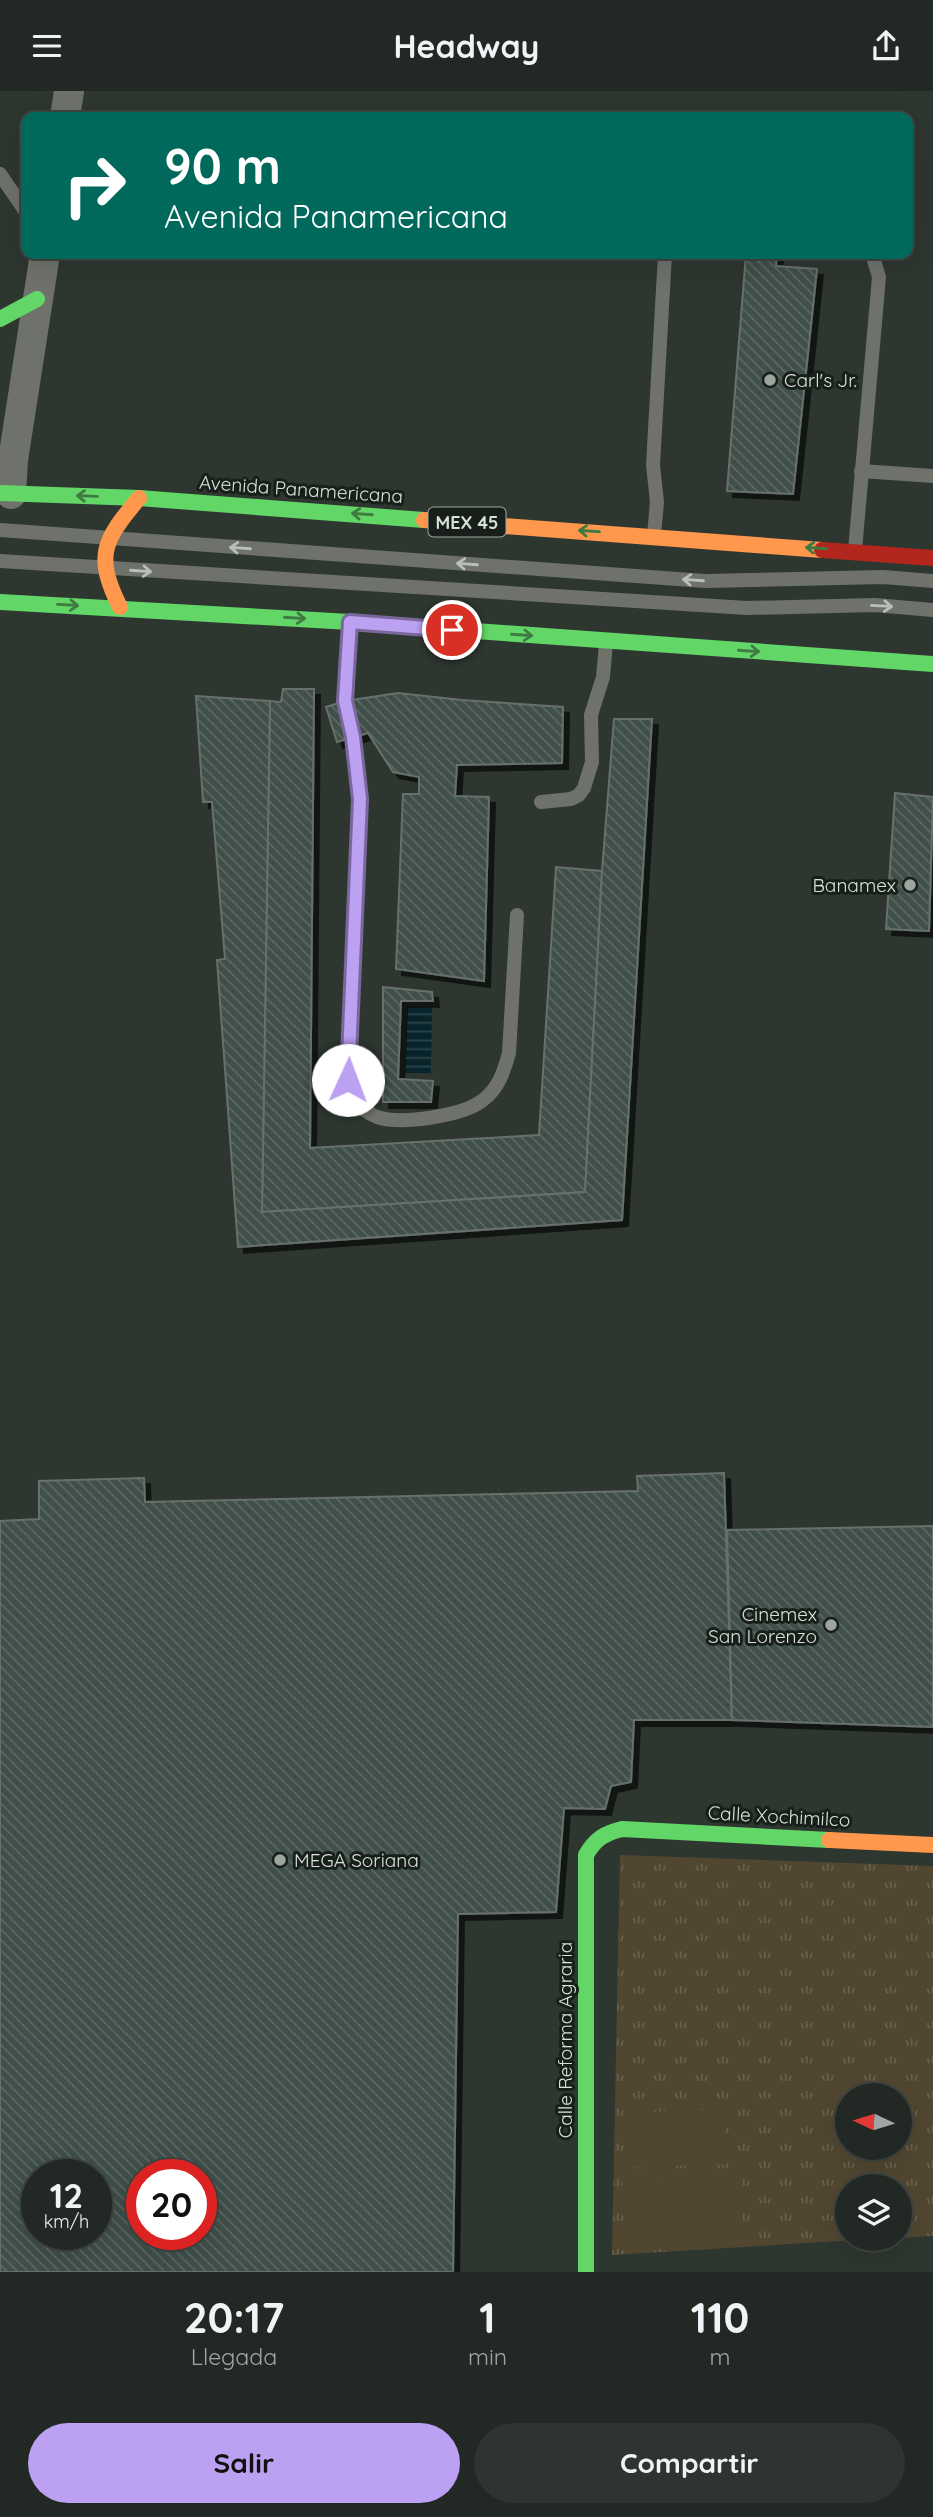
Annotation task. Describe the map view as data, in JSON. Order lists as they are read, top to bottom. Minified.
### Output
{"streets":{"main road":["Avenida Panamericana","MEX 45","Calle Xochimilco","Calle Reforma Agraria"]},"crossings":[["Calle Xochimilco","Calle Reforma Agraria"]],"places":["Carl's Jr.","Banamex","Cinemex San Lorenzo","MEGA Soriana"],"north":"left","page":{"header":"Headway","turn":["90 m","Avenida Panamericana"],"speed":"12 km/h","limit":"20","eta":["20:17","Llegada","1","min","110","m"],"buttons":["Salir","Compartir"]}}
